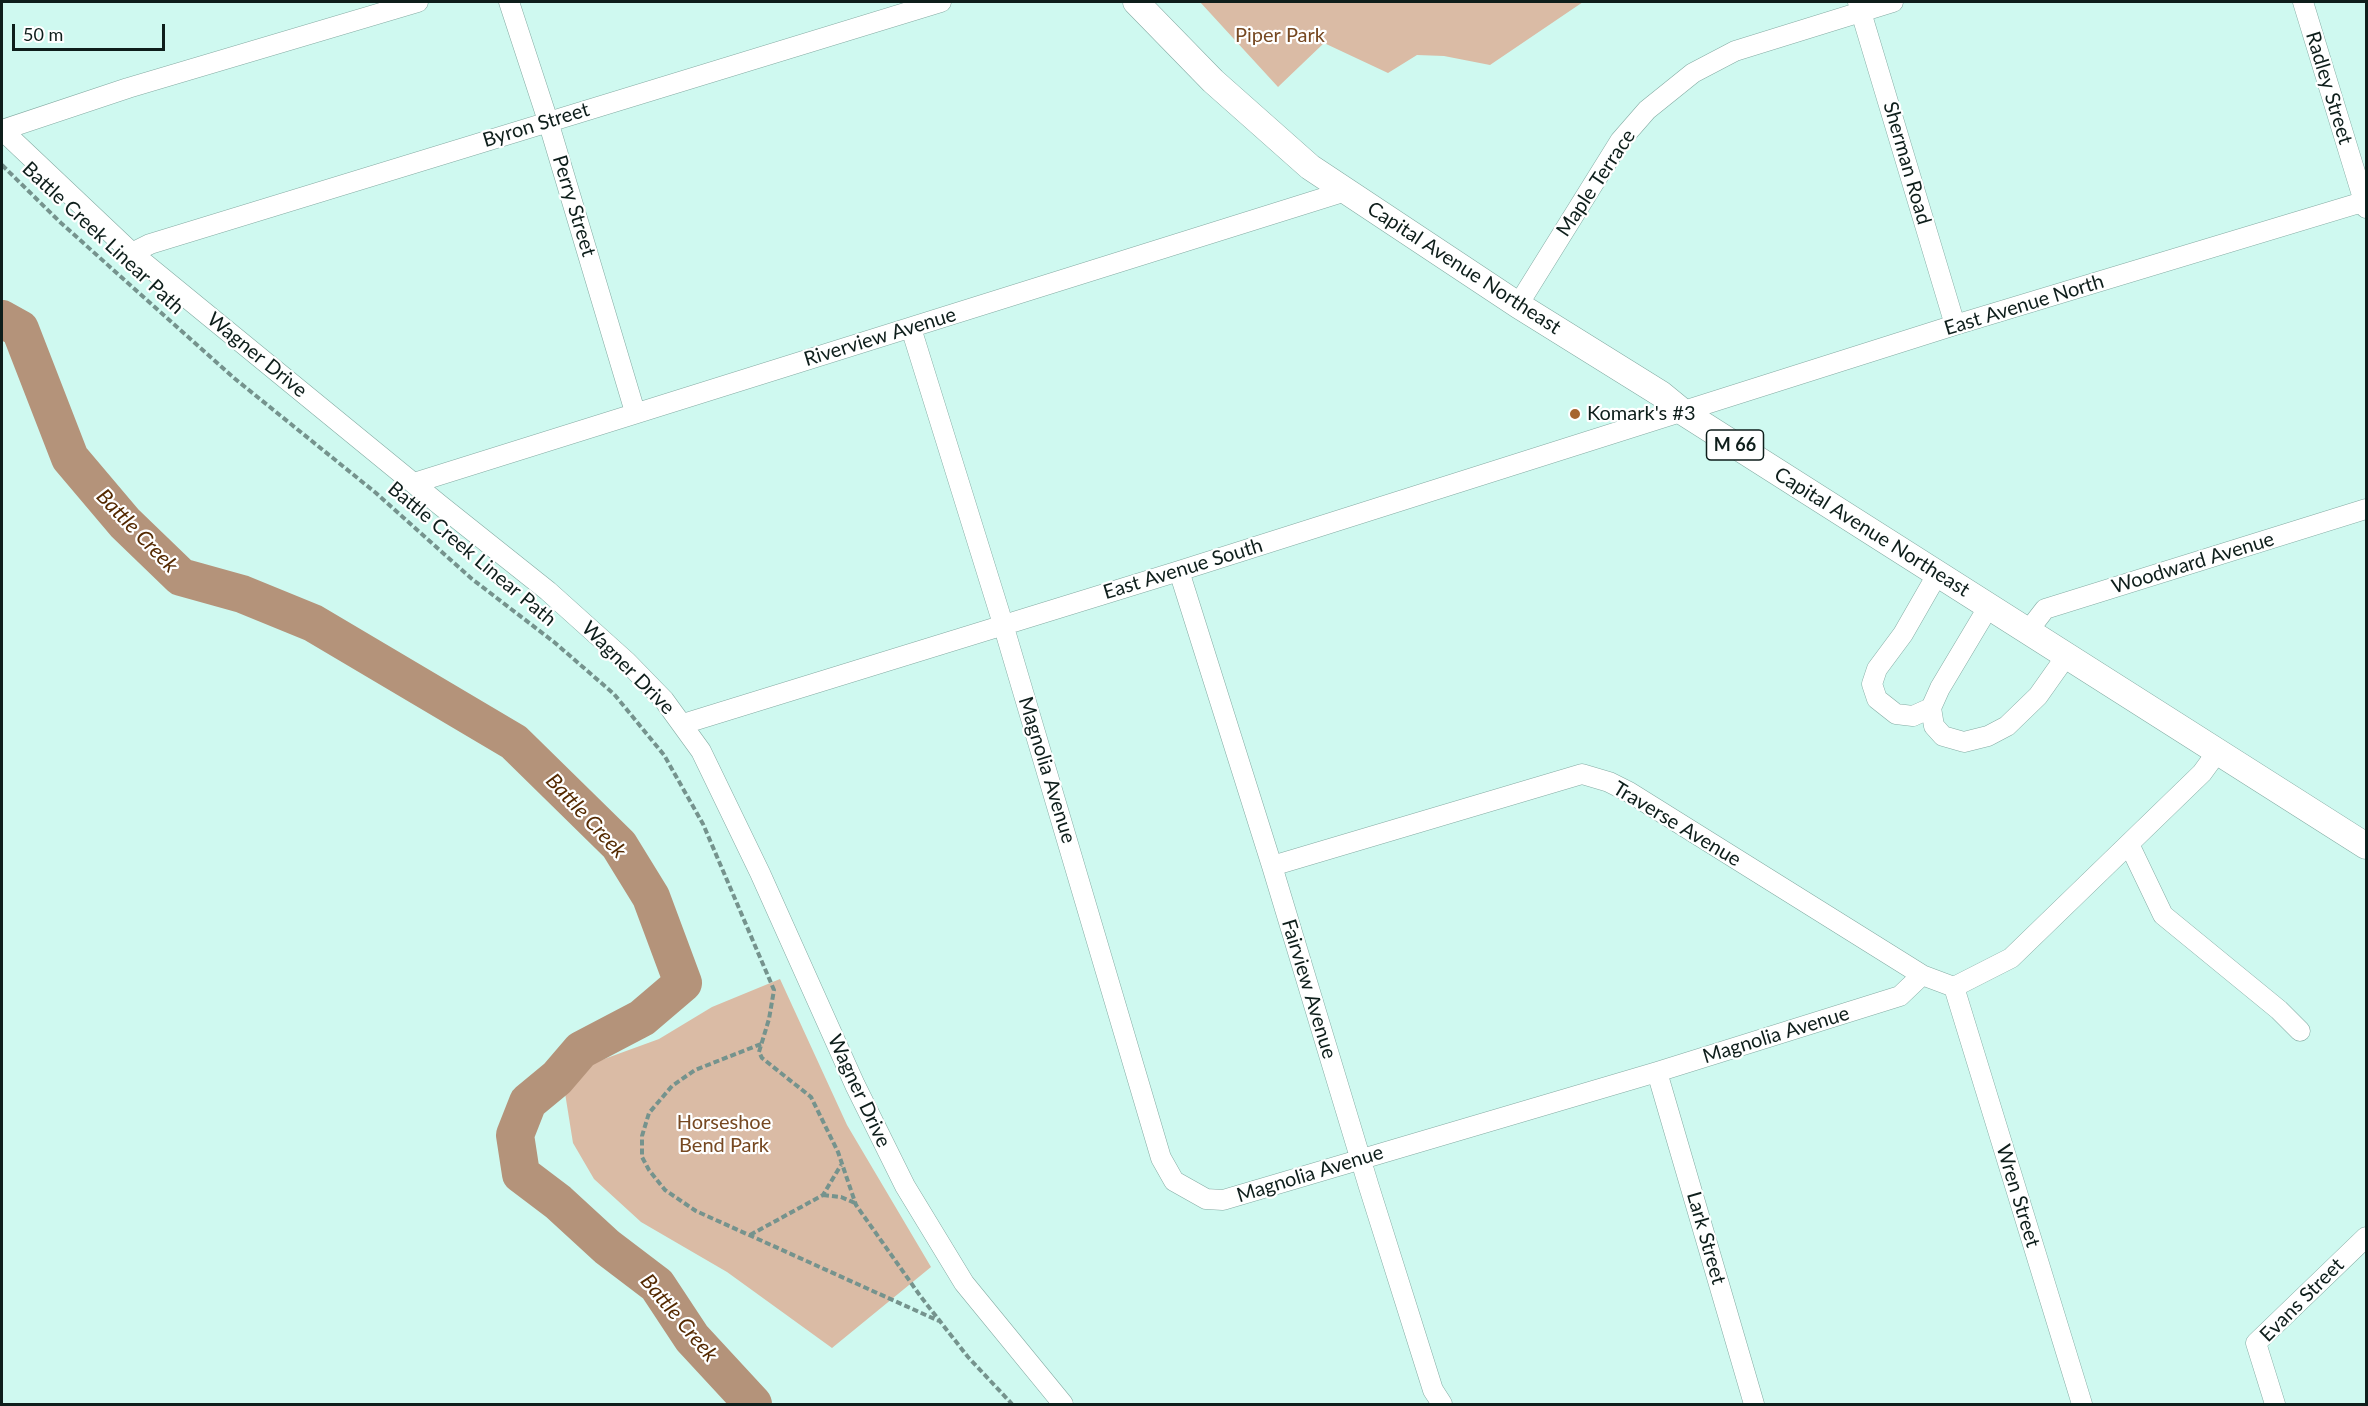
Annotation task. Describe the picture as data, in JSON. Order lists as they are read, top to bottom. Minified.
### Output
{"streets":{"main road":["Capital Avenue Northeast","M 66"],"street":["Radley Street","Byron Street","Sherman Road","Maple Terrace","Perry Street","East Avenue North","Riverview Avenue","Wagner Drive","Woodward Avenue","East Avenue South","Magnolia Avenue","Traverse Avenue","Fairview Avenue","Wren Street","Lark Street","Evans Street"],"path":["Battle Creek Linear Path"]},"crossings":[["Radley Street","East Avenue North"],["Byron Street","Perry Street"],["Byron Street","Wagner Drive"],["Sherman Road","Maple Terrace"],["Sherman Road","East Avenue North"],["Maple Terrace","Capital Avenue Northeast"],["Perry Street","Riverview Avenue"],["Capital Avenue Northeast","East Avenue North"],["Capital Avenue Northeast","Riverview Avenue"],["Capital Avenue Northeast","Woodward Avenue"],["Capital Avenue Northeast","East Avenue South"],["East Avenue North","East Avenue South"],["Riverview Avenue","Wagner Drive"],["Riverview Avenue","Magnolia Avenue"],["Wagner Drive","East Avenue South"],["East Avenue South","Magnolia Avenue"],["East Avenue South","Fairview Avenue"],["Magnolia Avenue","Traverse Avenue"],["Magnolia Avenue","Fairview Avenue"],["Magnolia Avenue","Lark Street"],["Traverse Avenue","Fairview Avenue"]],"water":["Battle Creek"],"parks":["Piper Park","Horseshoe Bend Park"],"places":["Komark's #3"],"scale_bar":"50 m"}
